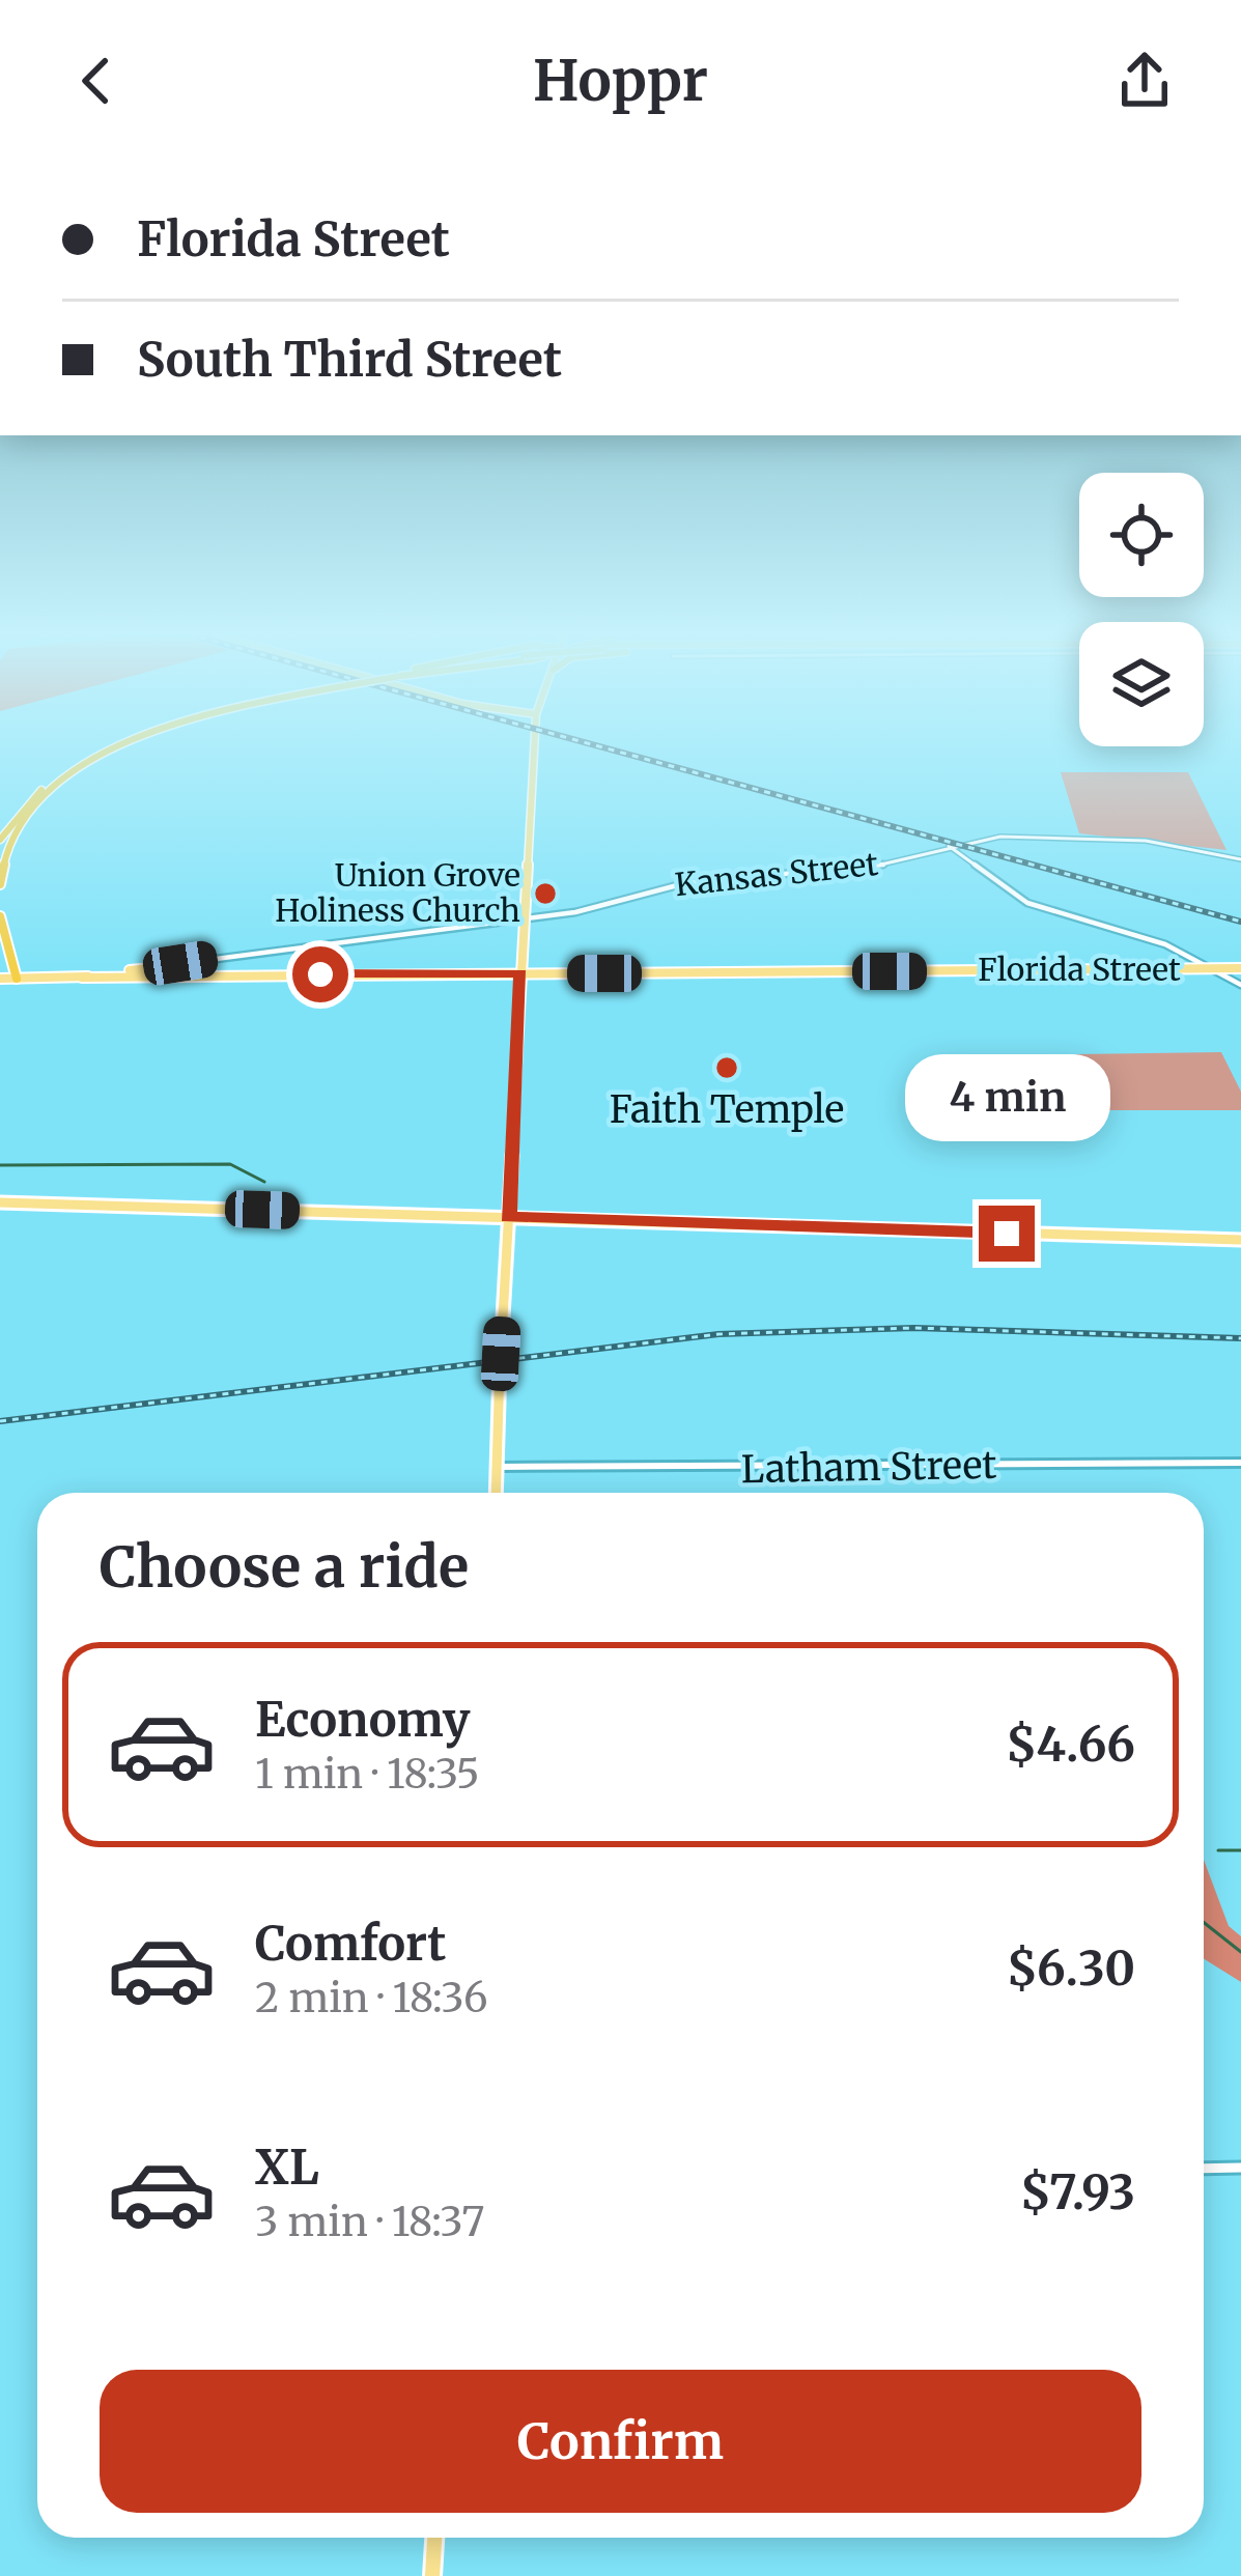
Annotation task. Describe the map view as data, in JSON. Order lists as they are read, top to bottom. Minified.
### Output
{"streets":{"main road":["Kansas Street","Florida Street"],"street":["Latham Street"]},"crossings":[["Kansas Street","Florida Street"]],"places":["Union Grove Holiness Church","Faith Temple"],"page":{"header":"Hoppr","banner":["Florida Street","South Third Street"],"bubble":"4 min","heading":"Choose a ride","list":[{"name":"Economy","note":"1 min · 18:35","value":"$4.66"},{"name":"Comfort","note":"2 min · 18:36","value":"$6.30"},{"name":"XL","note":"3 min · 18:37","value":"$7.93"}],"buttons":"Confirm"}}
